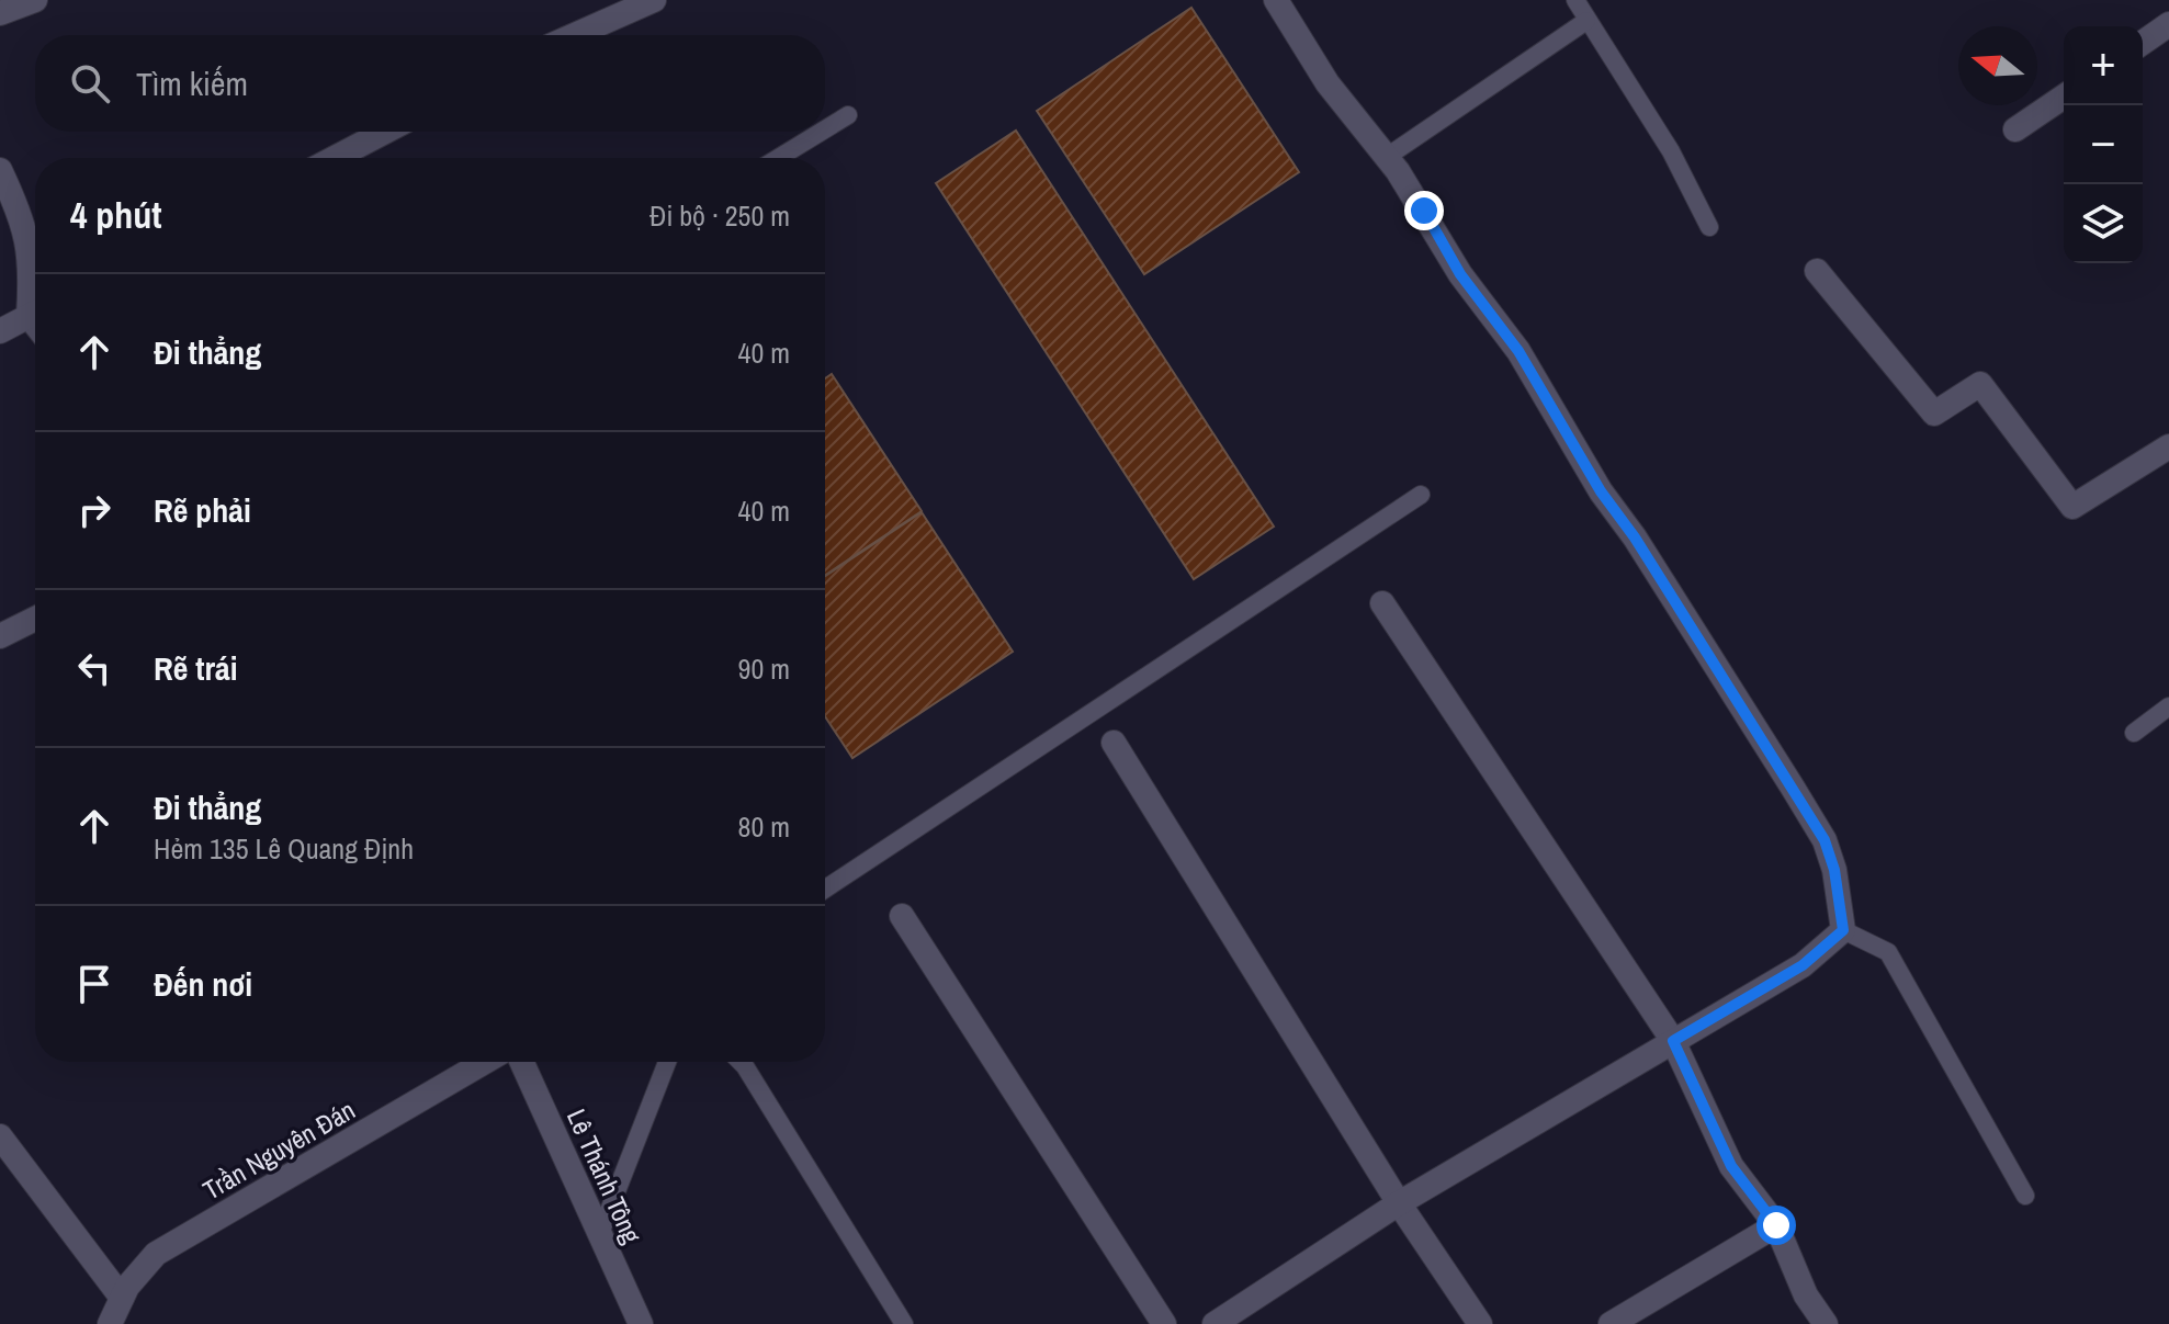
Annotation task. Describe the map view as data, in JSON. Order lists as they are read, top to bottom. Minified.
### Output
{"streets":{"street":["Trần Nguyên Đán","Lê Thánh Tông"]},"north":"left","page":{"map_buttons":["+","−"],"search":"Tìm kiếm","heading":["4 phút","Đi bộ · 250 m"],"list":[["Đi thẳng","40 m"],["Rẽ phải","40 m"],["Rẽ trái","90 m"],["Đi thẳng","Hẻm 135 Lê Quang Định","80 m"],"Đến nơi"]}}
